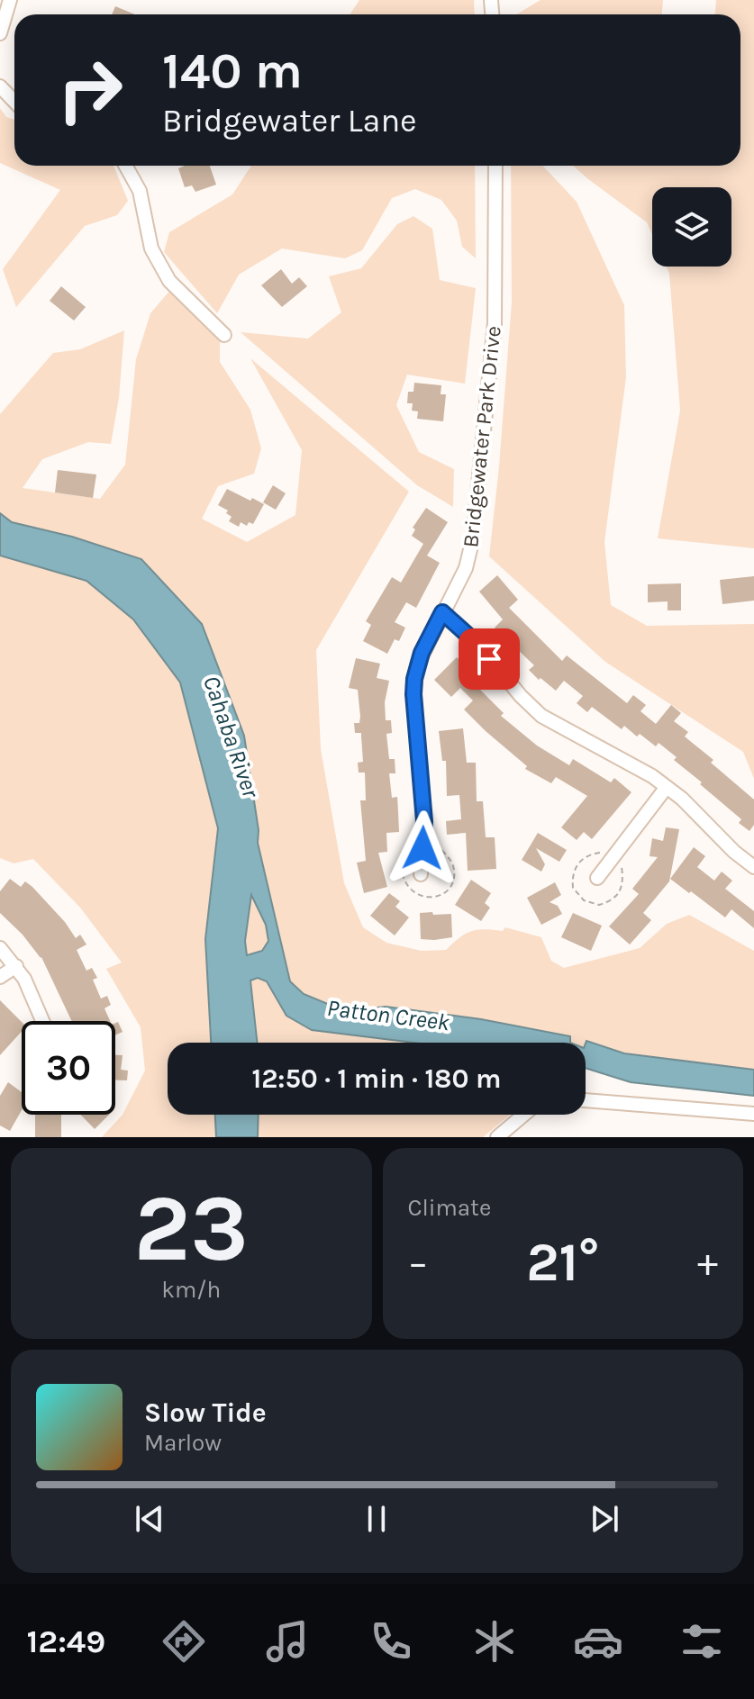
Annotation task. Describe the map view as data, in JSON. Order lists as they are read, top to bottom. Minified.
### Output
{"streets":{"street":["Bridgewater Park Drive"]},"water":["Cahaba River","Patton Creek"],"page":{"turn":["140 m","Bridgewater Lane"],"limit":"30","trip":"12:50 · 1 min · 180 m","tile":[["23","km/h"],"Climate"],"heat":["−","21°","+"],"song":["Slow Tide","Marlow"],"tabs":"12:49"}}
